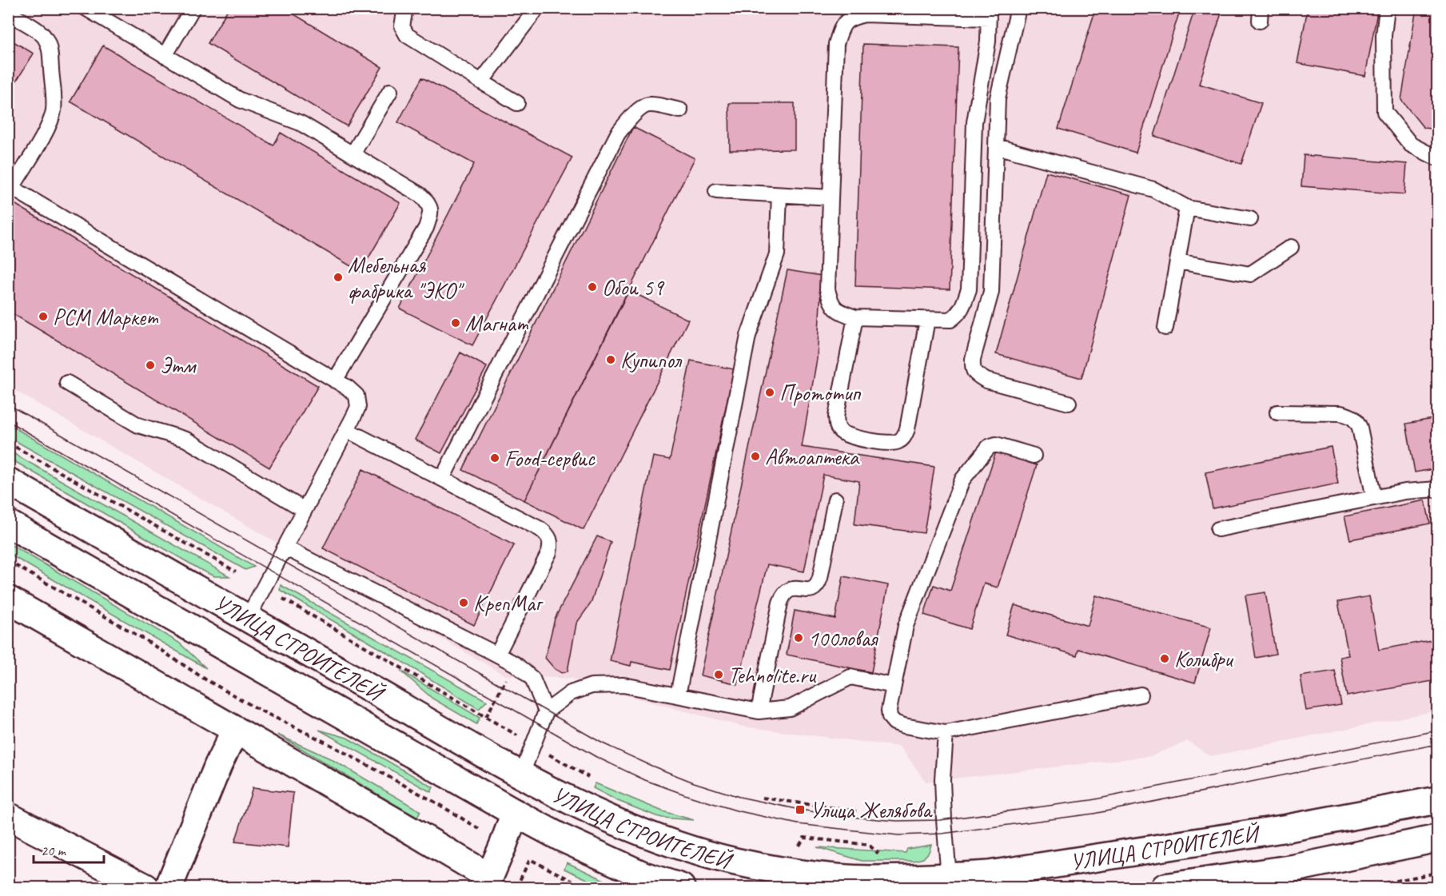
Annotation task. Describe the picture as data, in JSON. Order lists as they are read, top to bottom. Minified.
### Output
{"streets":{"main road":["УЛИЦА СТРОИТЕЛЕЙ"]},"places":{"other":["Мебельная фабрика \"ЭКО\"","Обои 59","РСМ Маркет","Магнат","Купипол","Этм","Прототип","Автоаптека","Food-сервис","КрепМаг","100ловая","Колибри","Tehnolite.ru"],"transit":["Улица Желябова"]},"scale_bar":"20 m"}
